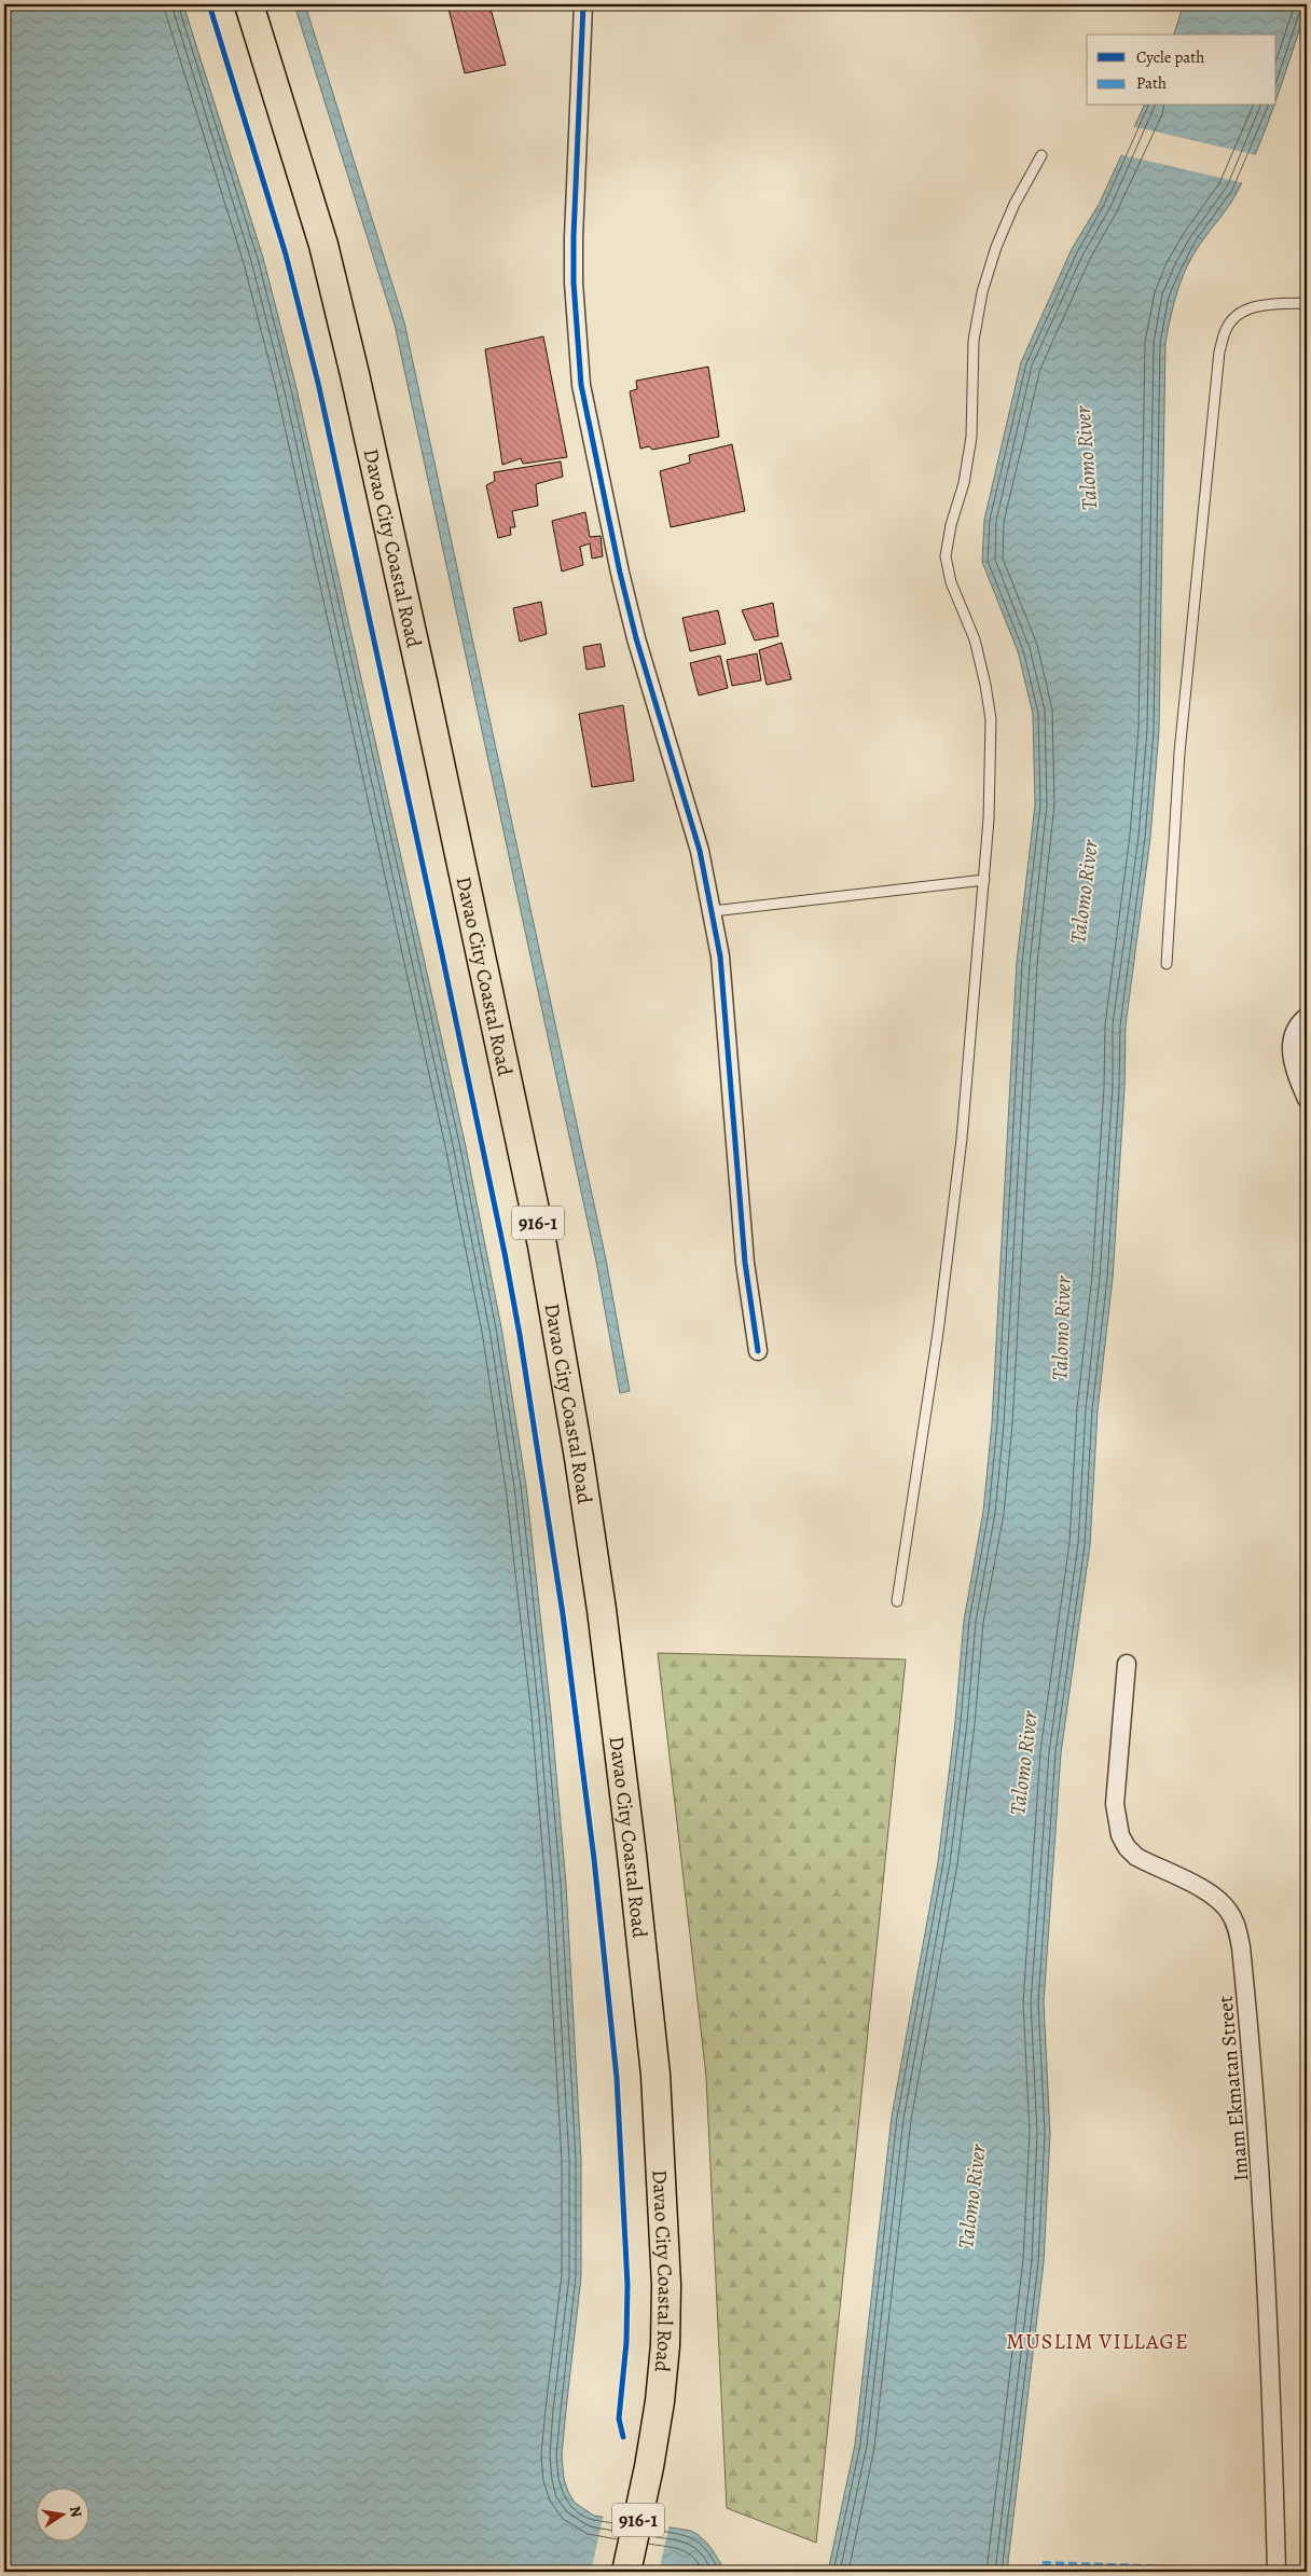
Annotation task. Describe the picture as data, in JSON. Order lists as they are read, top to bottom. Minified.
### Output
{"streets":{"main road":["Davao City Coastal Road","916-1"],"street":["Imam Ekmatan Street"]},"districts":["MUSLIM VILLAGE"],"water":["Talomo River"],"legend":["Cycle path","Path"],"north":"right"}
